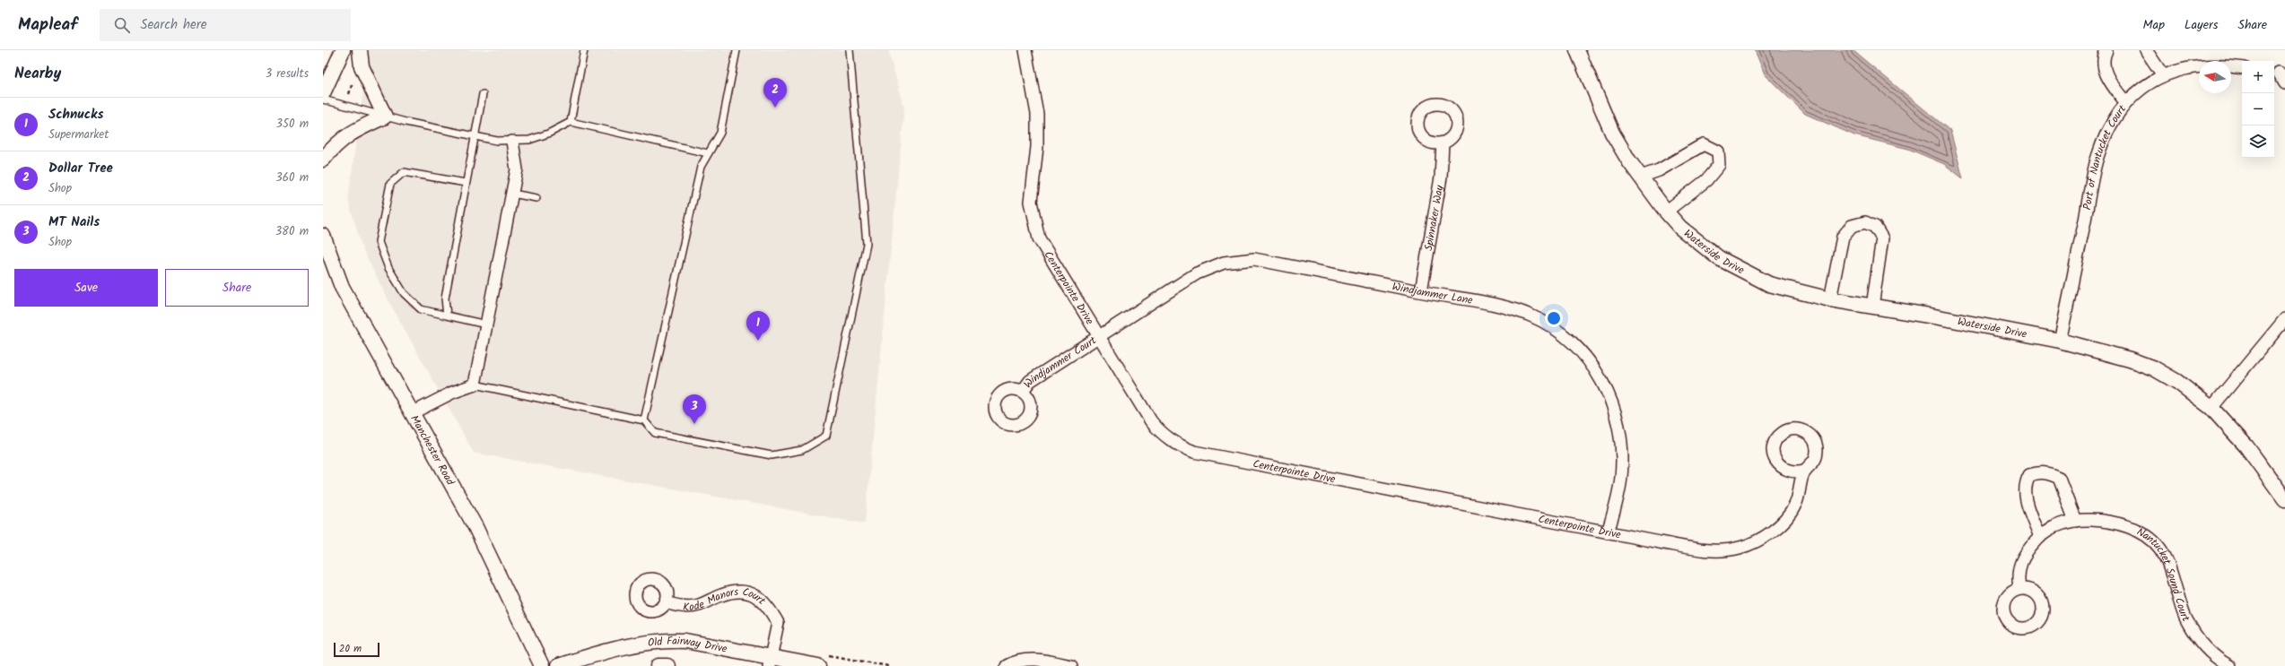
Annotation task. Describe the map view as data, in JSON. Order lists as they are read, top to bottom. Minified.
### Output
{"streets":{"street":["Port of Nantucket Court","Spinnaker Way","Waterside Drive","Centerpointe Drive","Windjammer Lane","Windjammer Court","Manchester Road","Nantucket Sound Court","Kode Manors Court","Old Fairway Drive"]},"crossings":[["Port of Nantucket Court","Waterside Drive"],["Spinnaker Way","Windjammer Lane"],["Centerpointe Drive","Windjammer Lane"],["Centerpointe Drive","Windjammer Court"],["Windjammer Lane","Windjammer Court"],["Kode Manors Court","Old Fairway Drive"]],"scale_bar":"20 m","north":"left","page":{"header":"Mapleaf","search":"Search here","nav":["Map","Layers","Share"],"heading":["Nearby","3 results"],"map_buttons":["+","−"],"pins":["2","1","3"],"list":[{"mark":"1","name":"Schnucks","note":"Supermarket","value":"350 m"},{"mark":"2","name":"Dollar Tree","note":"Shop","value":"360 m"},{"mark":"3","name":"MT Nails","note":"Shop","value":"380 m"}],"buttons":["Save","Share"],"scale":"20 m"}}
